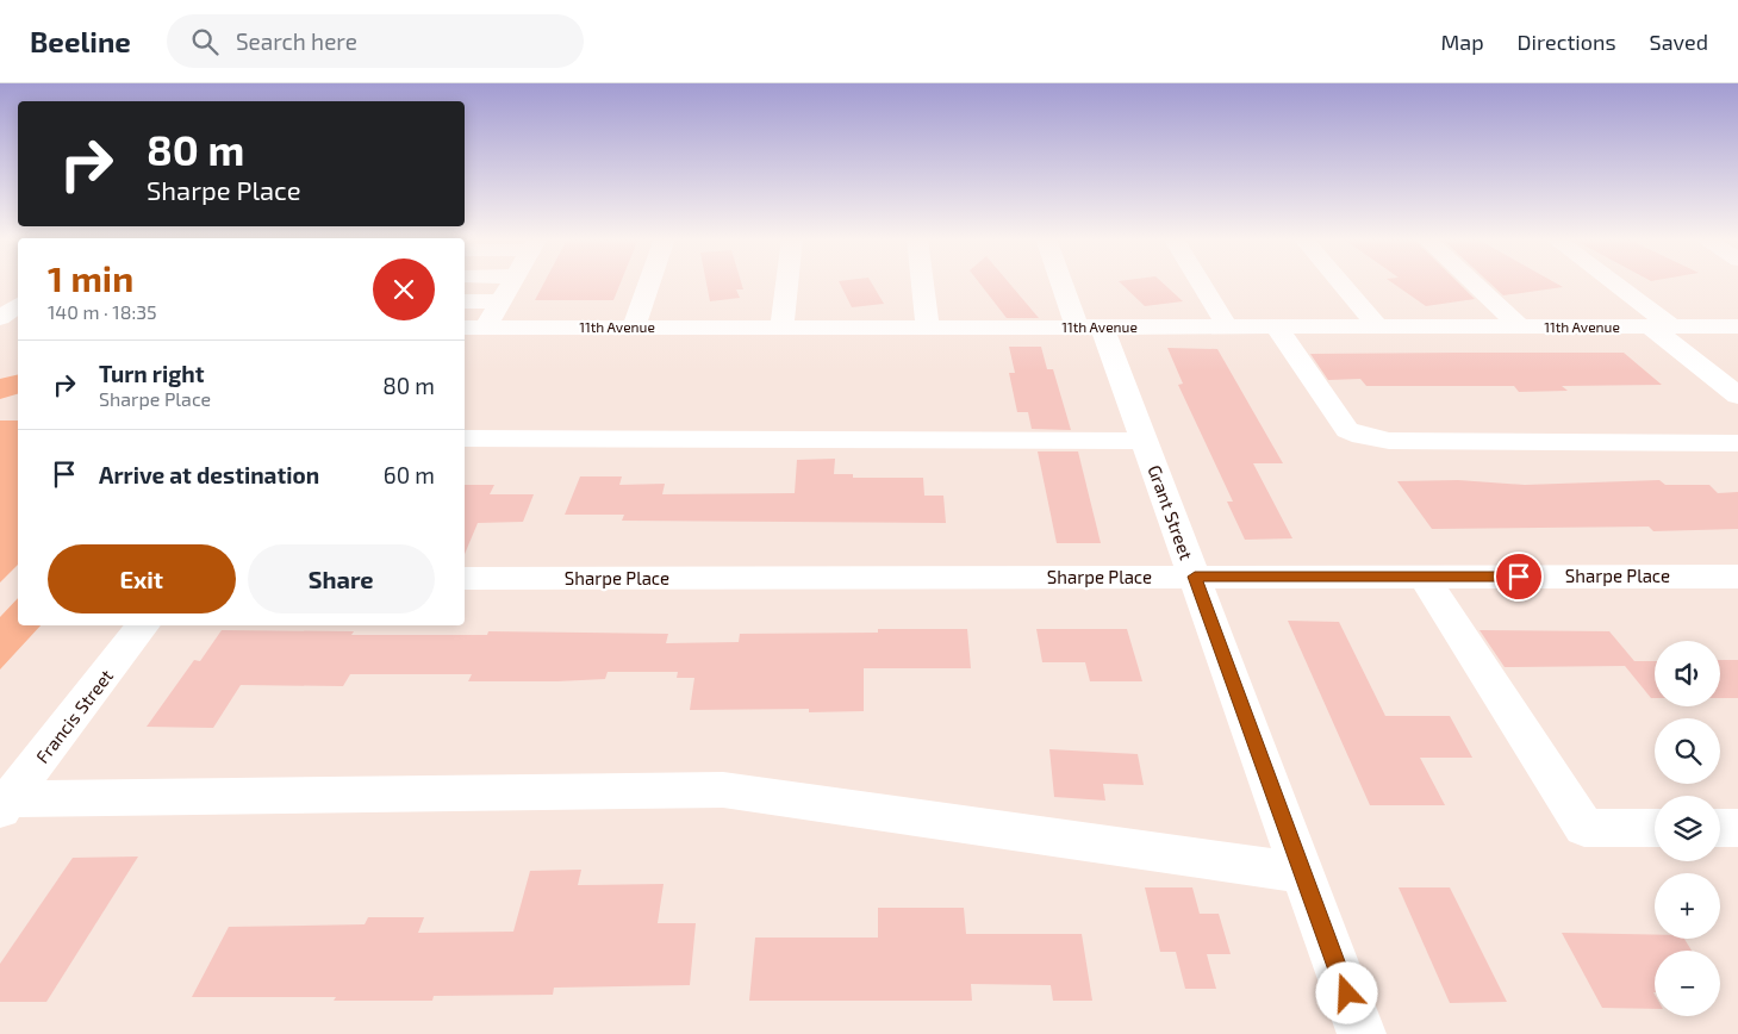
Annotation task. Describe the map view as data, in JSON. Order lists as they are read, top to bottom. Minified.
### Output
{"streets":{"street":["11th Avenue","Grant Street","Sharpe Place","Francis Street"]},"crossings":[["11th Avenue","Grant Street"],["Grant Street","Sharpe Place"]],"page":{"header":"Beeline","search":"Search here","nav":["Map","Directions","Saved"],"turn":["80 m","Sharpe Place"],"heading":["1 min","140 m · 18:35"],"list":[{"name":"Turn right","note":"Sharpe Place","value":"80 m"},{"name":"Arrive at destination","value":"60 m"}],"buttons":["Exit","Share"],"map_buttons":["+","−"]}}
